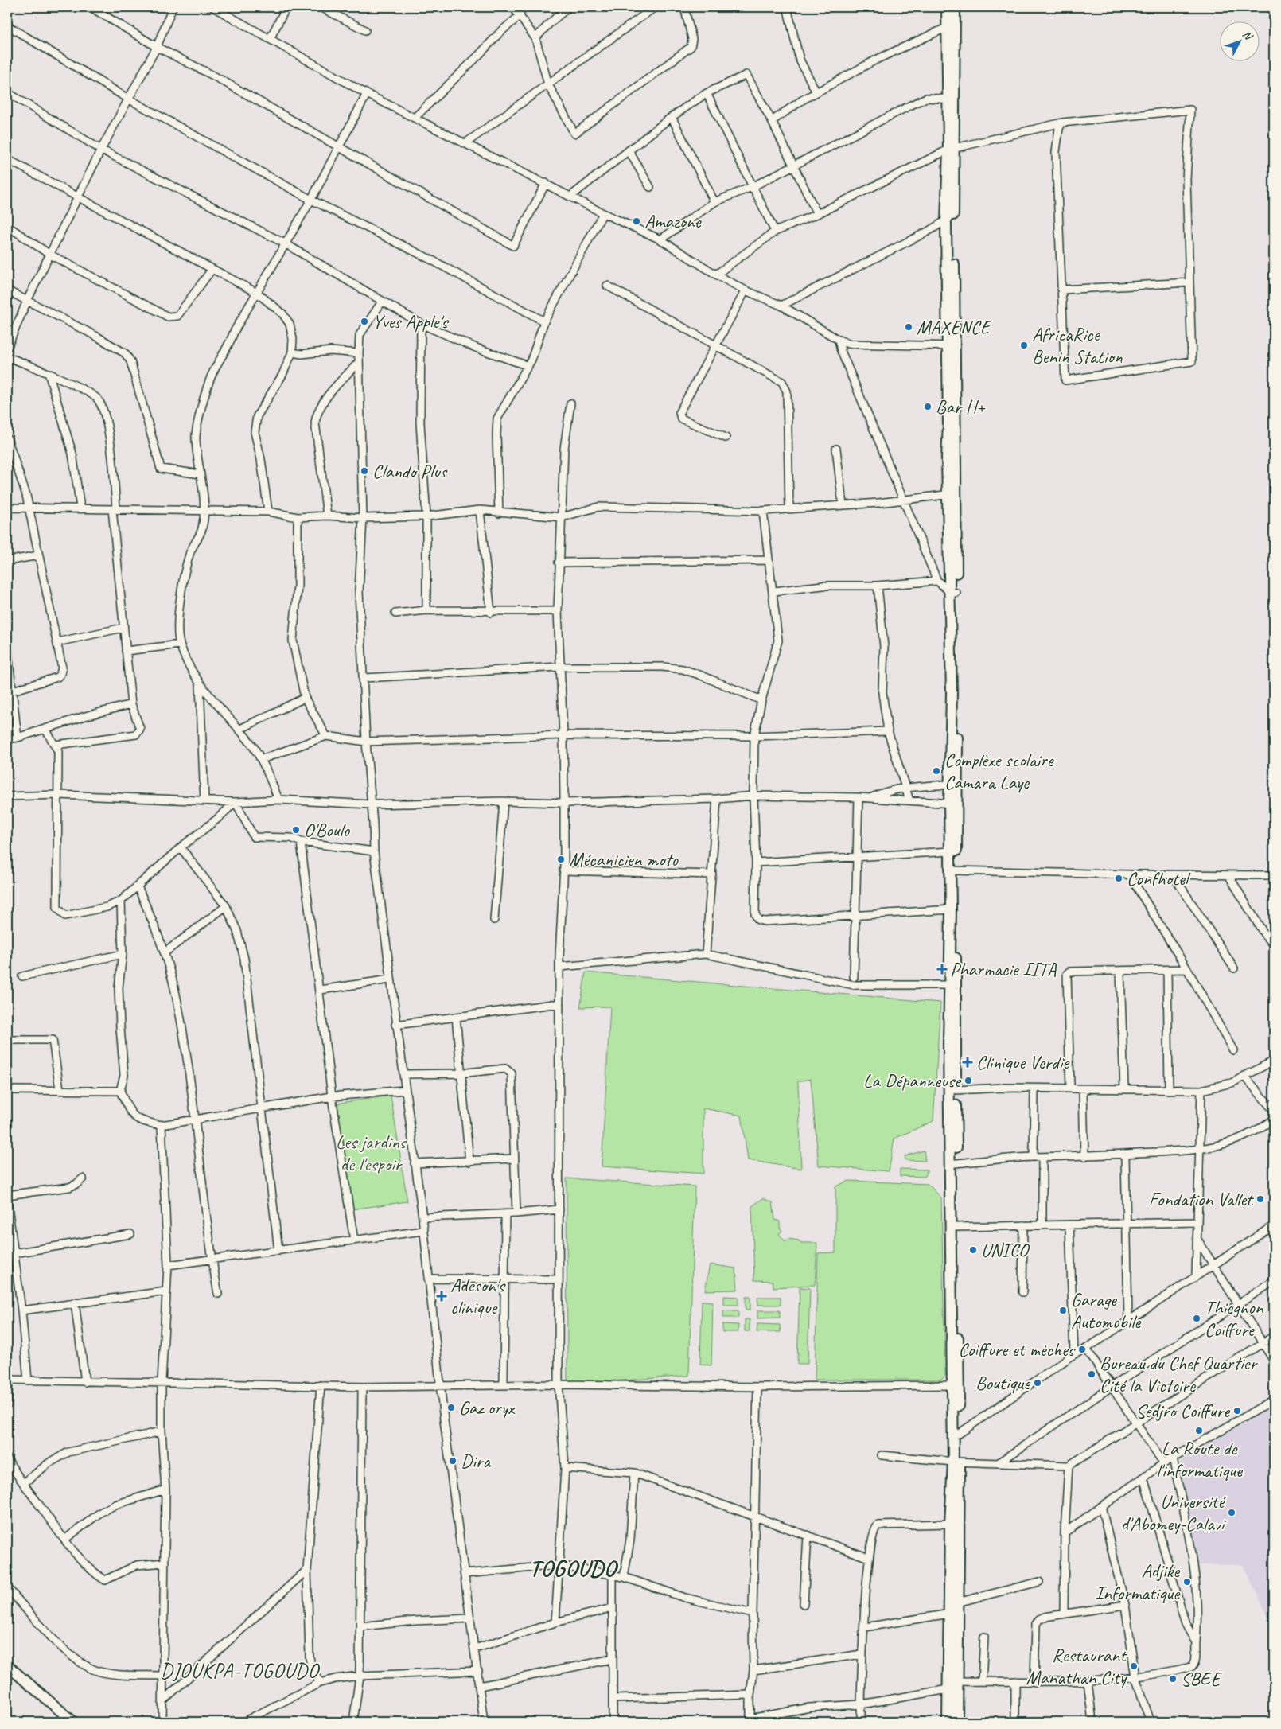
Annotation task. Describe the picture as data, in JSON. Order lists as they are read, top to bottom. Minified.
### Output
{"districts":["TOGOUDO","DJOUKPA-TOGOUDO"],"parks":["Les jardins de l'espoir"],"places":{"other":["Amazone","Yves Apple's","MAXENCE","AfricaRice Benin Station","Bar H+","Clando Plus","Complèxe scolaire Camara Laye","O'Boulo","Mécanicien moto","Confhotel","La Dépanneuse","Fondation Vallet","UNICO","Garage Automobile","Thiegnon Coiffure","Coiffure et mèches","Bureau du Chef Quartier Cité la Victoire","Boutique","Gaz oryx","Sedjro Coiffure","La Route de l'informatique","Dira","Université d'Abomey-Calavi","Adjike Informatique","Restaurant Manathan City","SBEE"],"health":["Pharmacie IITA","Clinique Verdie","Adeson's clinique"]},"north":"top right"}
